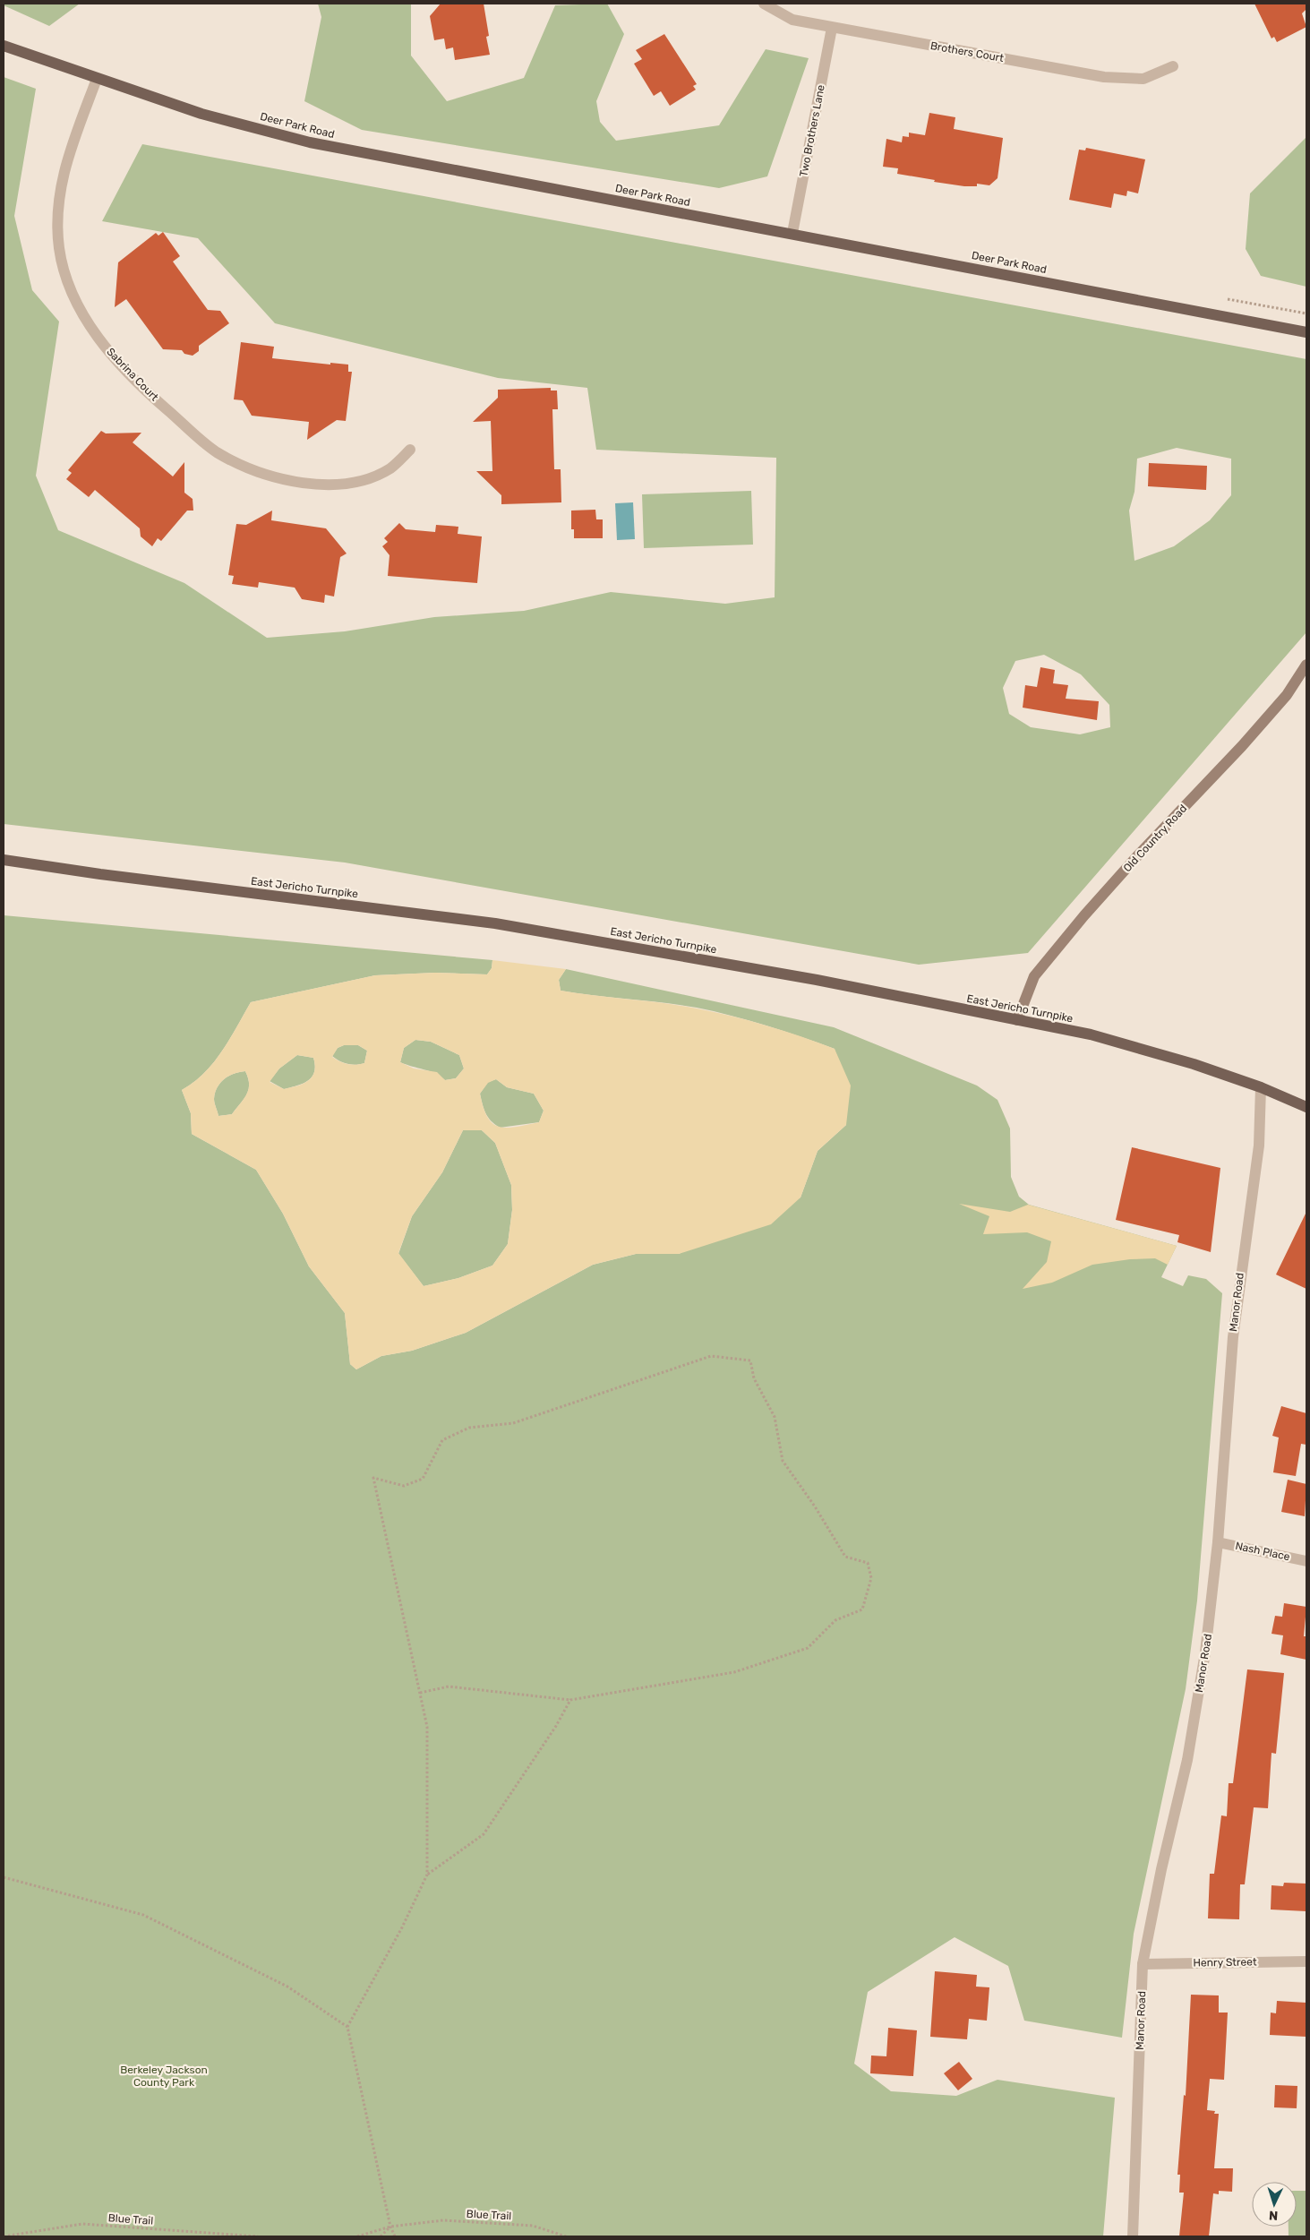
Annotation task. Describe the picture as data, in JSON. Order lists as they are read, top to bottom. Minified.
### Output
{"streets":{"main road":["Deer Park Road","Old Country Road","East Jericho Turnpike"],"street":["Brothers Court","Two Brothers Lane","Sabrina Court","Manor Road","Nash Place","Henry Street"],"path":["Blue Trail"]},"crossings":[["Brothers Court","Two Brothers Lane"],["Deer Park Road","Two Brothers Lane"],["Deer Park Road","Sabrina Court"],["Old Country Road","East Jericho Turnpike"],["East Jericho Turnpike","Manor Road"],["Manor Road","Nash Place"],["Manor Road","Henry Street"]],"parks":["Berkeley Jackson County Park"],"north":"bottom"}
